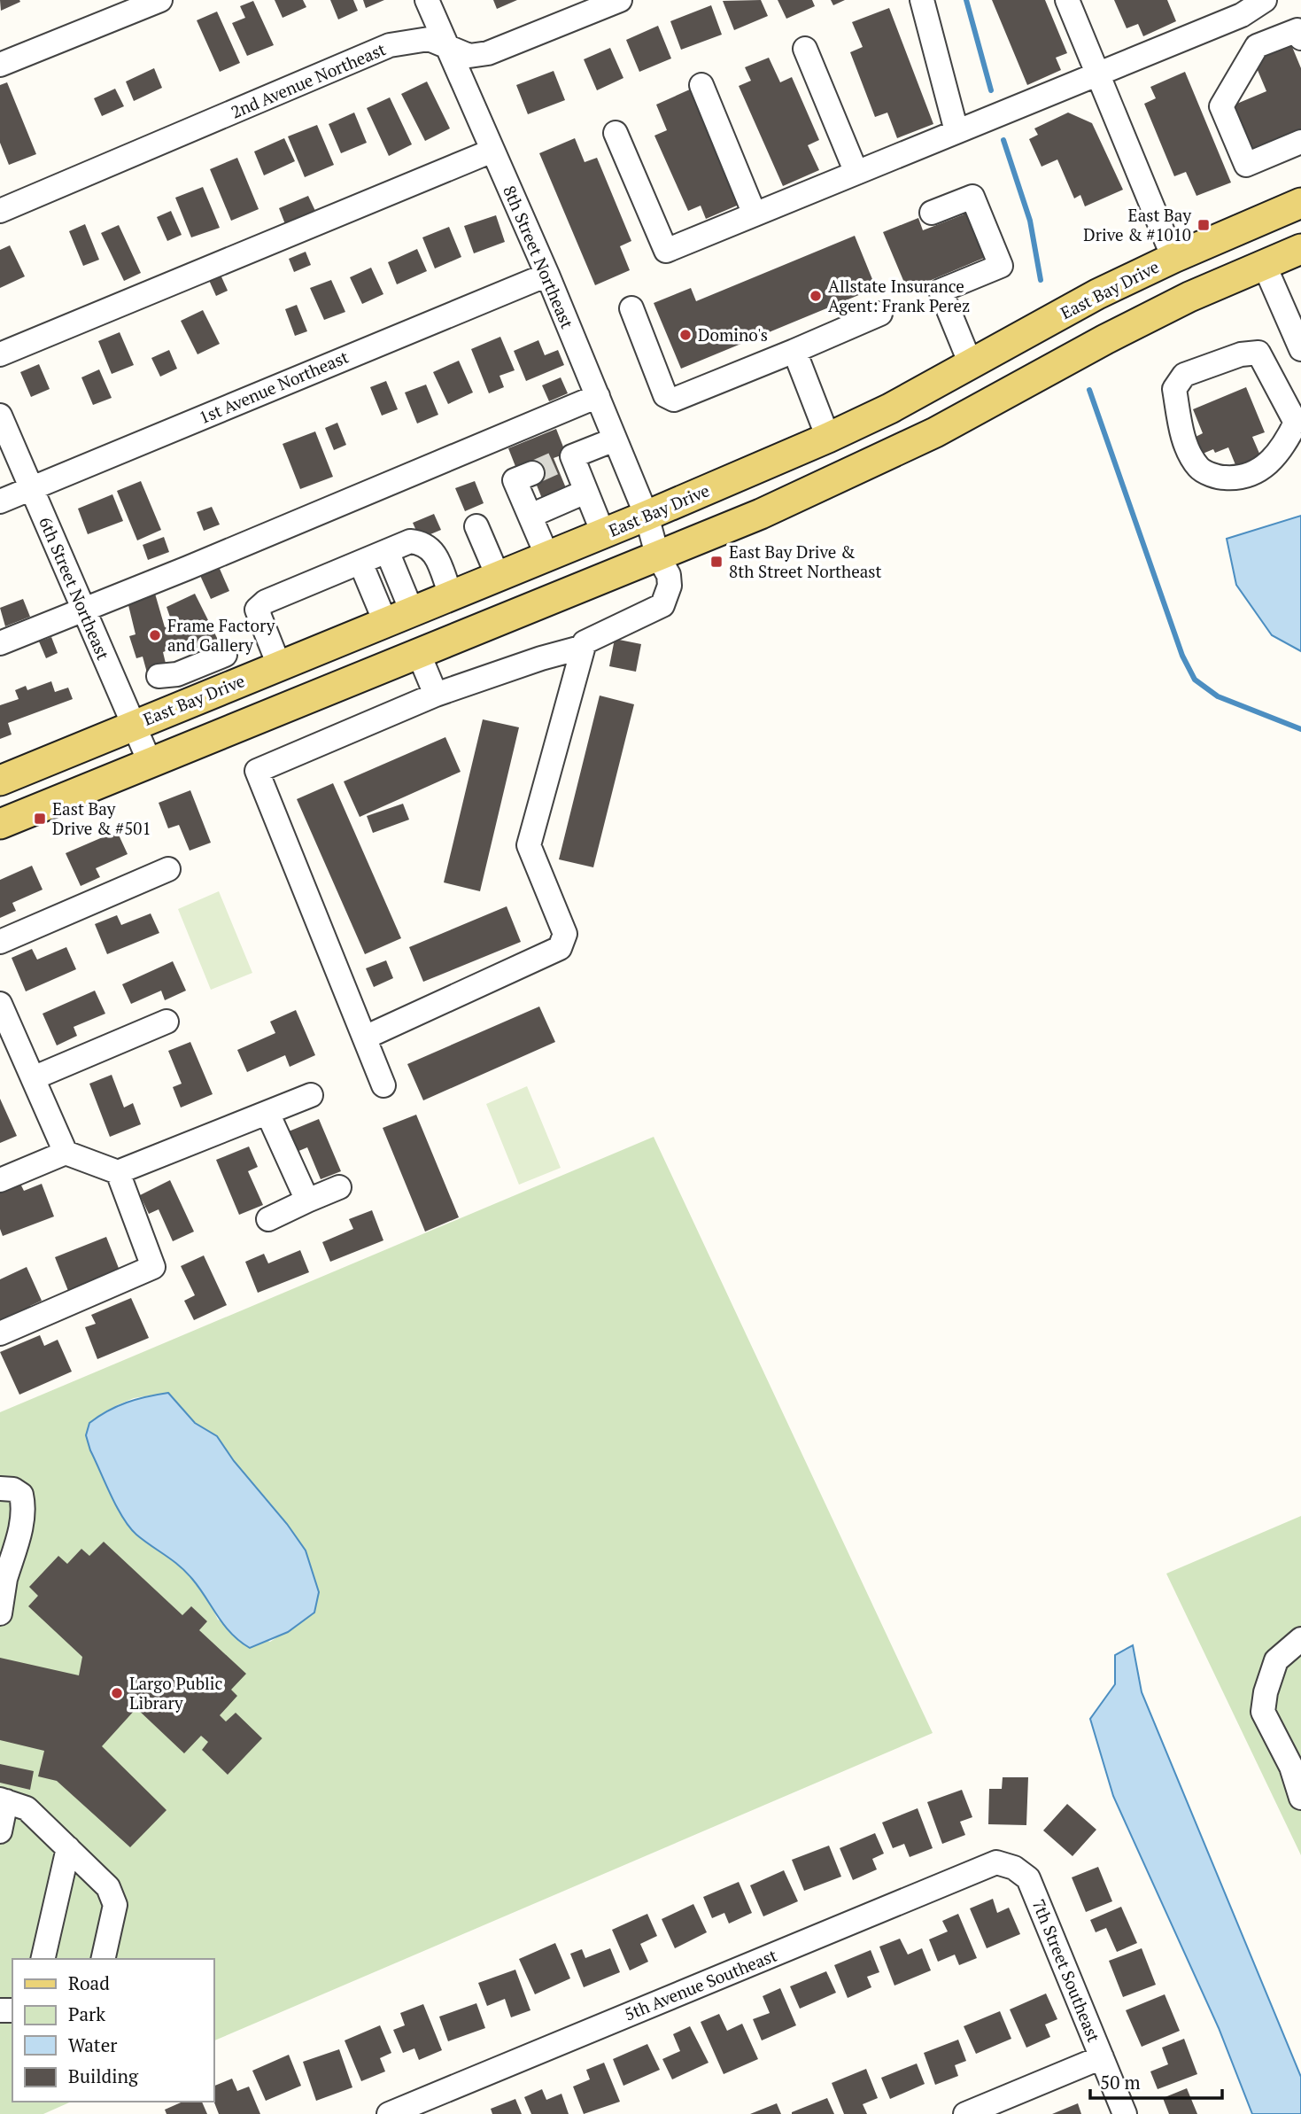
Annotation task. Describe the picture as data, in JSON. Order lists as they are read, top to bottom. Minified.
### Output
{"streets":{"main road":["East Bay Drive"],"street":["2nd Avenue Northeast","8th Street Northeast","1st Avenue Northeast","6th Street Northeast","7th Street Southeast","5th Avenue Southeast"]},"crossings":[["2nd Avenue Northeast","8th Street Northeast"],["8th Street Northeast","East Bay Drive"],["8th Street Northeast","1st Avenue Northeast"],["East Bay Drive","6th Street Northeast"],["1st Avenue Northeast","6th Street Northeast"],["7th Street Southeast","5th Avenue Southeast"]],"places":{"transit":["East Bay Drive & #1010","East Bay Drive & 8th Street Northeast","East Bay Drive & #501"],"other":["Allstate Insurance Agent: Frank Perez","Domino's","Frame Factory and Gallery","Largo Public Library"]},"legend":["Road","Park","Water","Building"],"scale_bar":"50 m"}
